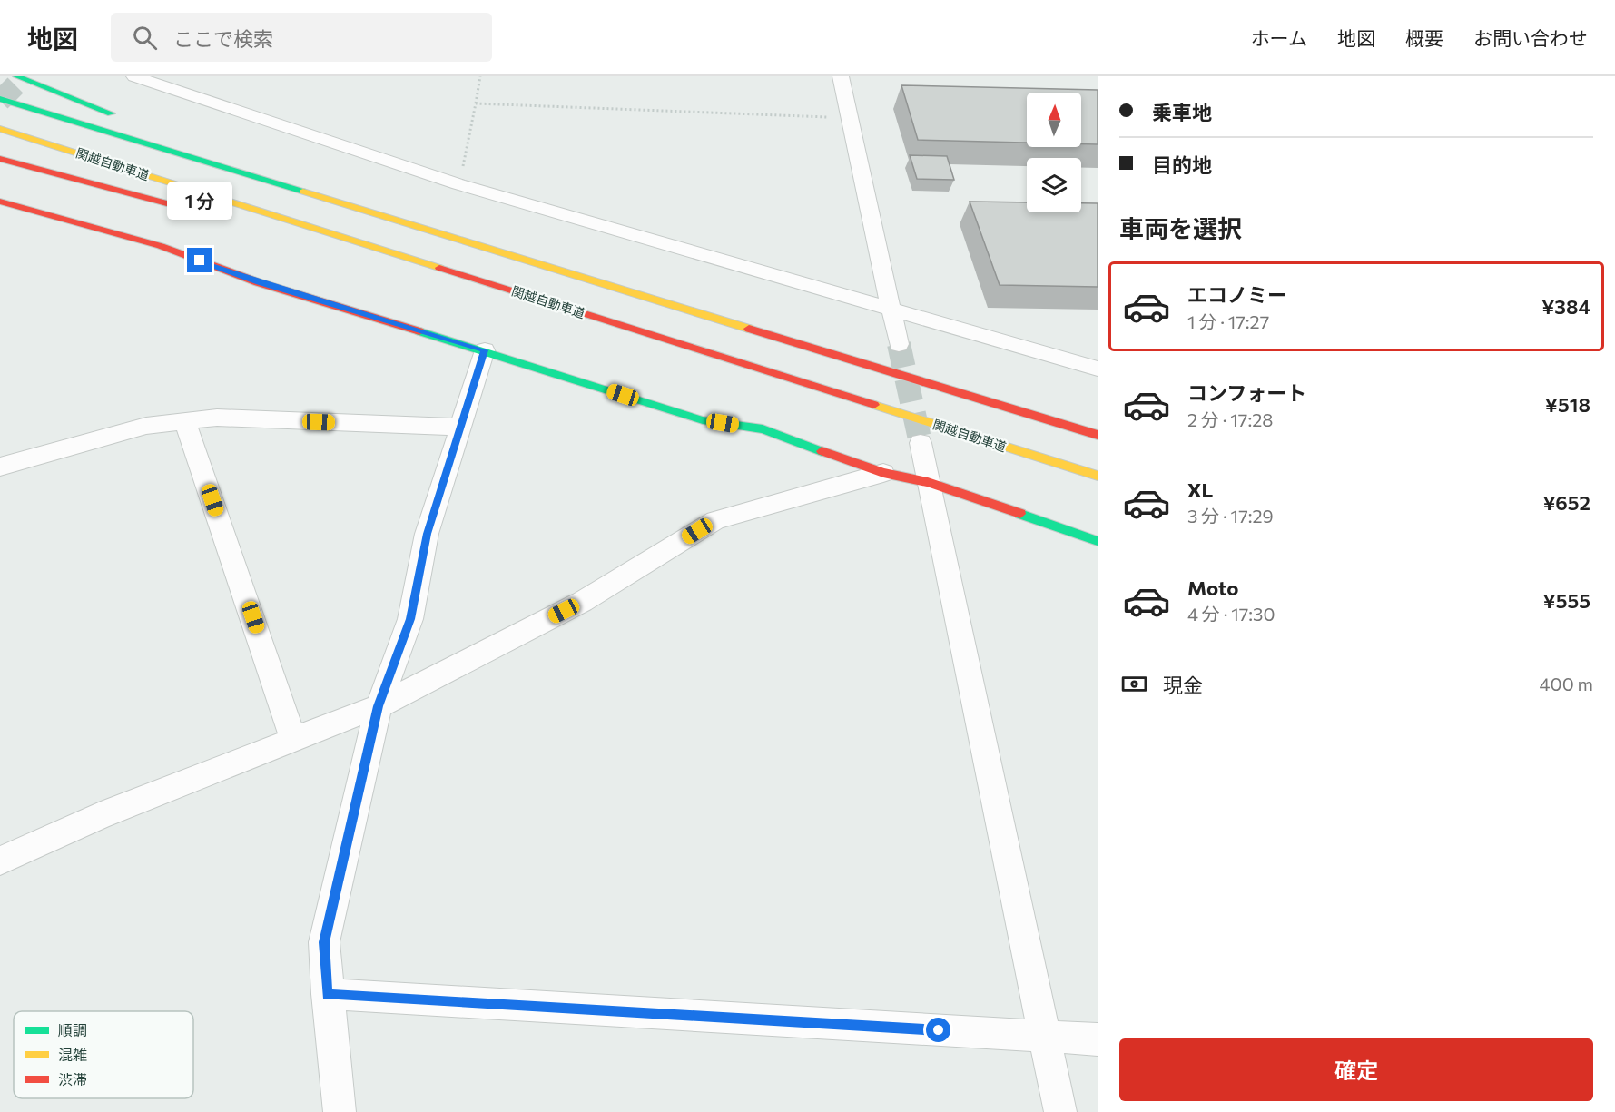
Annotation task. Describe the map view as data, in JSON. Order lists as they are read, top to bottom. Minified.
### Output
{"streets":{"main road":["関越自動車道"]},"legend":["順調","混雑","渋滞"],"north":"top","page":{"header":"地図","search":"ここで検索","nav":["ホーム","地図","概要","お問い合わせ"],"banner":["乗車地","目的地"],"bubble":"1 分","heading":"車両を選択","list":[{"name":"エコノミー","note":"1 分 · 17:27","value":"¥384"},{"name":"コンフォート","note":"2 分 · 17:28","value":"¥518"},{"name":"XL","note":"3 分 · 17:29","value":"¥652"},{"name":"Moto","note":"4 分 · 17:30","value":"¥555"}],"pay":["現金","400 m"],"buttons":"確定"}}
